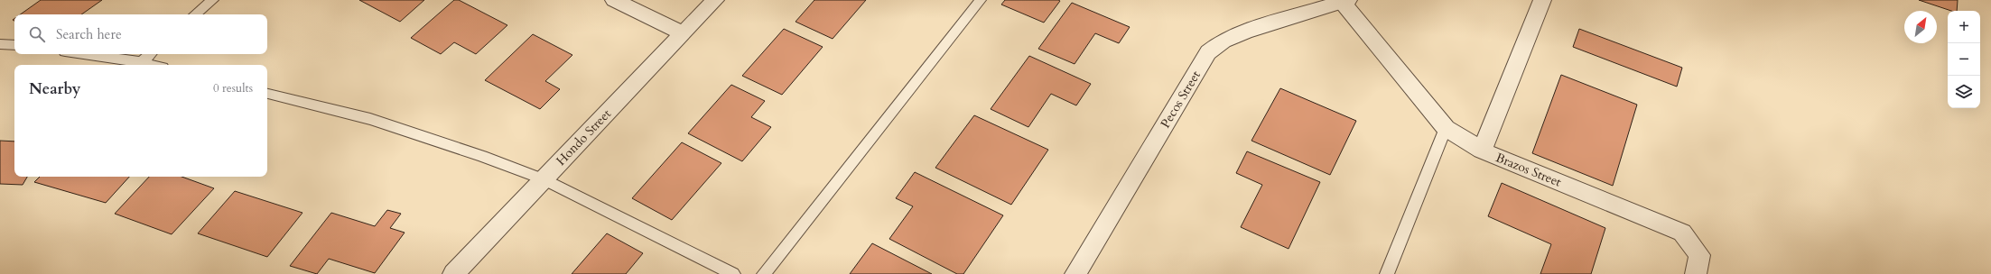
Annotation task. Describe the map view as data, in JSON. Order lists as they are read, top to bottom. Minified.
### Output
{"streets":{"street":["Pecos Street","Hondo Street","Brazos Street"]},"north":"top right","page":{"map_buttons":["+","−"],"search":"Search here","heading":["Nearby","0 results"]}}
